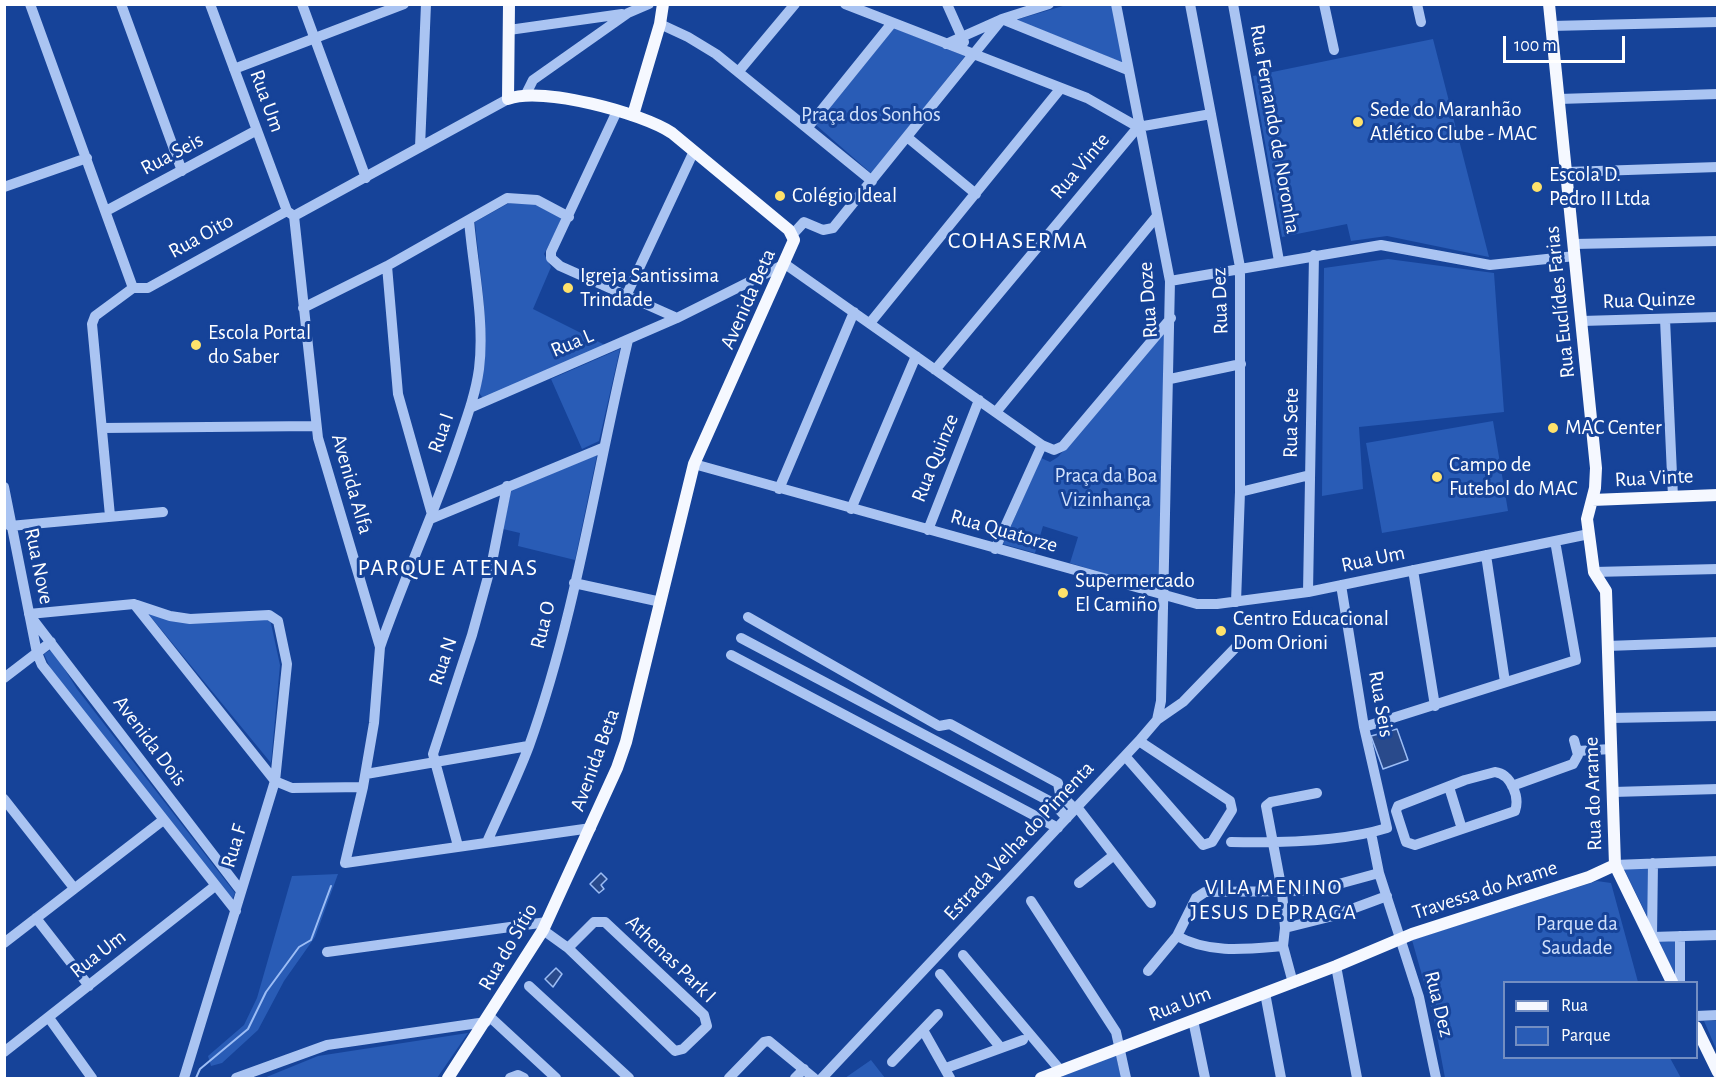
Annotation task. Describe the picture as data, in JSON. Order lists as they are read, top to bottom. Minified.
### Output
{"streets":{"main road":["Rua Um","Rua Vinte","Avenida Beta","Rua Euclídes Farias","Rua do Arame","Travessa do Arame","Rua do Sítio"],"street":["Rua Fernando de Noronha","Rua Seis","Rua Oito","Rua Doze","Rua Quinze","Rua Dez","Rua L","Rua Sete","Rua I","Avenida Alfa","Rua Quatorze","Rua Nove","Rua O","Rua N","Avenida Dois","Estrada Velha do Pimenta","Rua F","Athenas Park I"]},"crossings":[["Rua Um","Rua Seis"],["Rua Um","Rua Oito"],["Rua Um","Avenida Beta"],["Rua Um","Rua Doze"],["Rua Um","Rua Dez"],["Rua Um","Rua Euclídes Farias"],["Rua Um","Rua Sete"],["Rua Um","Avenida Alfa"],["Rua Um","Rua Quatorze"],["Rua Um","Avenida Dois"],["Rua Um","Travessa do Arame"],["Rua Seis","Rua Dez"],["Rua Vinte","Rua Doze"],["Rua Vinte","Rua Dez"],["Rua Vinte","Rua Euclídes Farias"],["Rua Oito","Avenida Beta"],["Rua Oito","Avenida Alfa"],["Avenida Beta","Rua L"],["Avenida Beta","Avenida Alfa"],["Avenida Beta","Rua Quatorze"],["Avenida Beta","Rua do Sítio"],["Rua Doze","Rua Quatorze"],["Rua Quinze","Rua Euclídes Farias"],["Rua Quinze","Rua Quatorze"],["Rua Dez","Travessa do Arame"],["Rua Euclídes Farias","Rua do Arame"],["Rua L","Rua I"],["Rua L","Rua O"],["Rua I","Avenida Alfa"],["Avenida Alfa","Rua N"],["Rua Nove","Avenida Dois"],["Avenida Dois","Rua F"],["Rua do Arame","Travessa do Arame"],["Rua do Sítio","Athenas Park I"]],"districts":["COHASERMA","PARQUE ATENAS","VILA MENINO JESUS DE PRAGA"],"parks":["Praça dos Sonhos","Praça da Boa Vizinhança","Parque da Saudade"],"places":["Sede do Maranhão Atlético Clube - MAC","Escola D. Pedro II Ltda","Colégio Ideal","Igreja Santissima Trindade","Escola Portal do Saber","MAC Center","Campo de Futebol do MAC","Supermercado El Camiño","Centro Educacional Dom Orioni"],"legend":["Rua","Parque"],"scale_bar":"100 m"}
